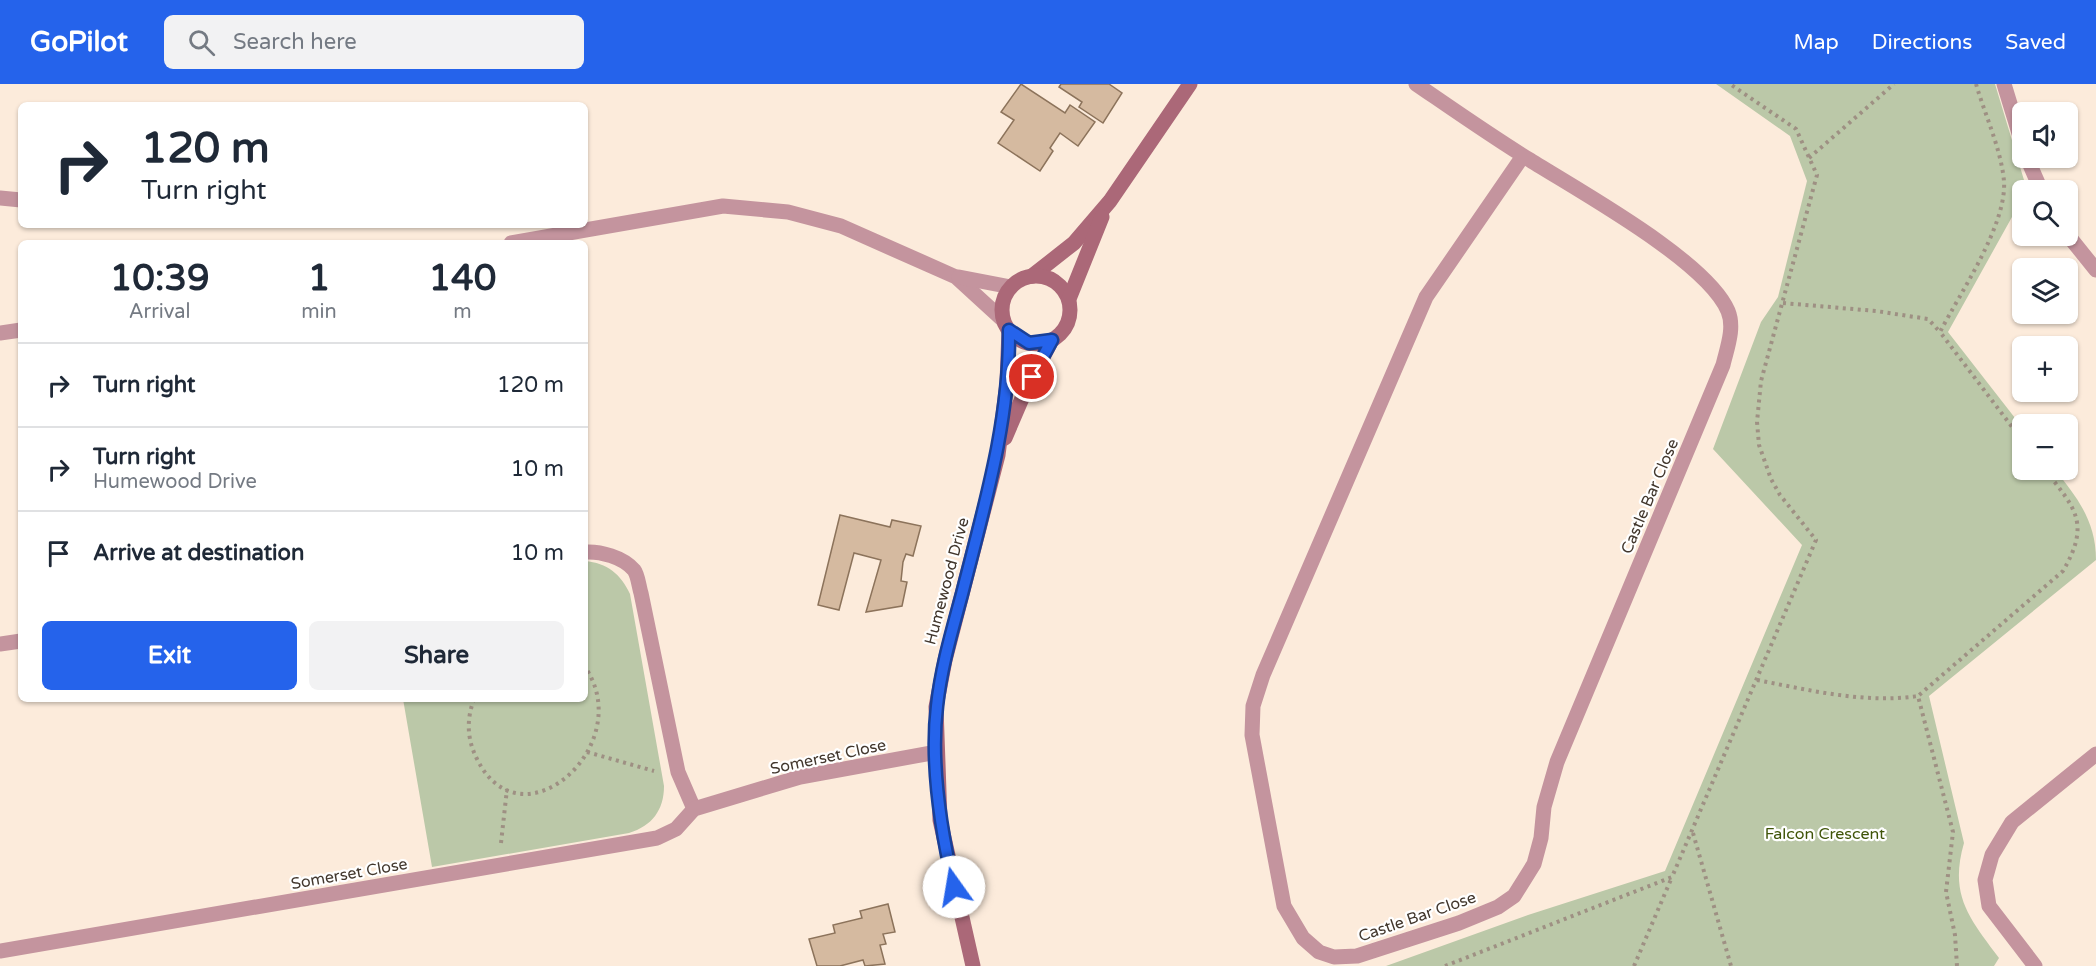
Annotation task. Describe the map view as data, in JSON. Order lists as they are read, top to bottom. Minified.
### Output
{"streets":{"street":["Castle Bar Close","Humewood Drive","Somerset Close"]},"crossings":[["Humewood Drive","Somerset Close"]],"parks":["Falcon Crescent"],"page":{"header":"GoPilot","search":"Search here","nav":["Map","Directions","Saved"],"map_buttons":["+","−"],"turn":["120 m","Turn right"],"eta":["10:39","Arrival","1","min","140","m"],"list":[{"name":"Turn right","value":"120 m"},{"name":"Turn right","note":"Humewood Drive","value":"10 m"},{"name":"Arrive at destination","value":"10 m"}],"buttons":["Exit","Share"]}}
